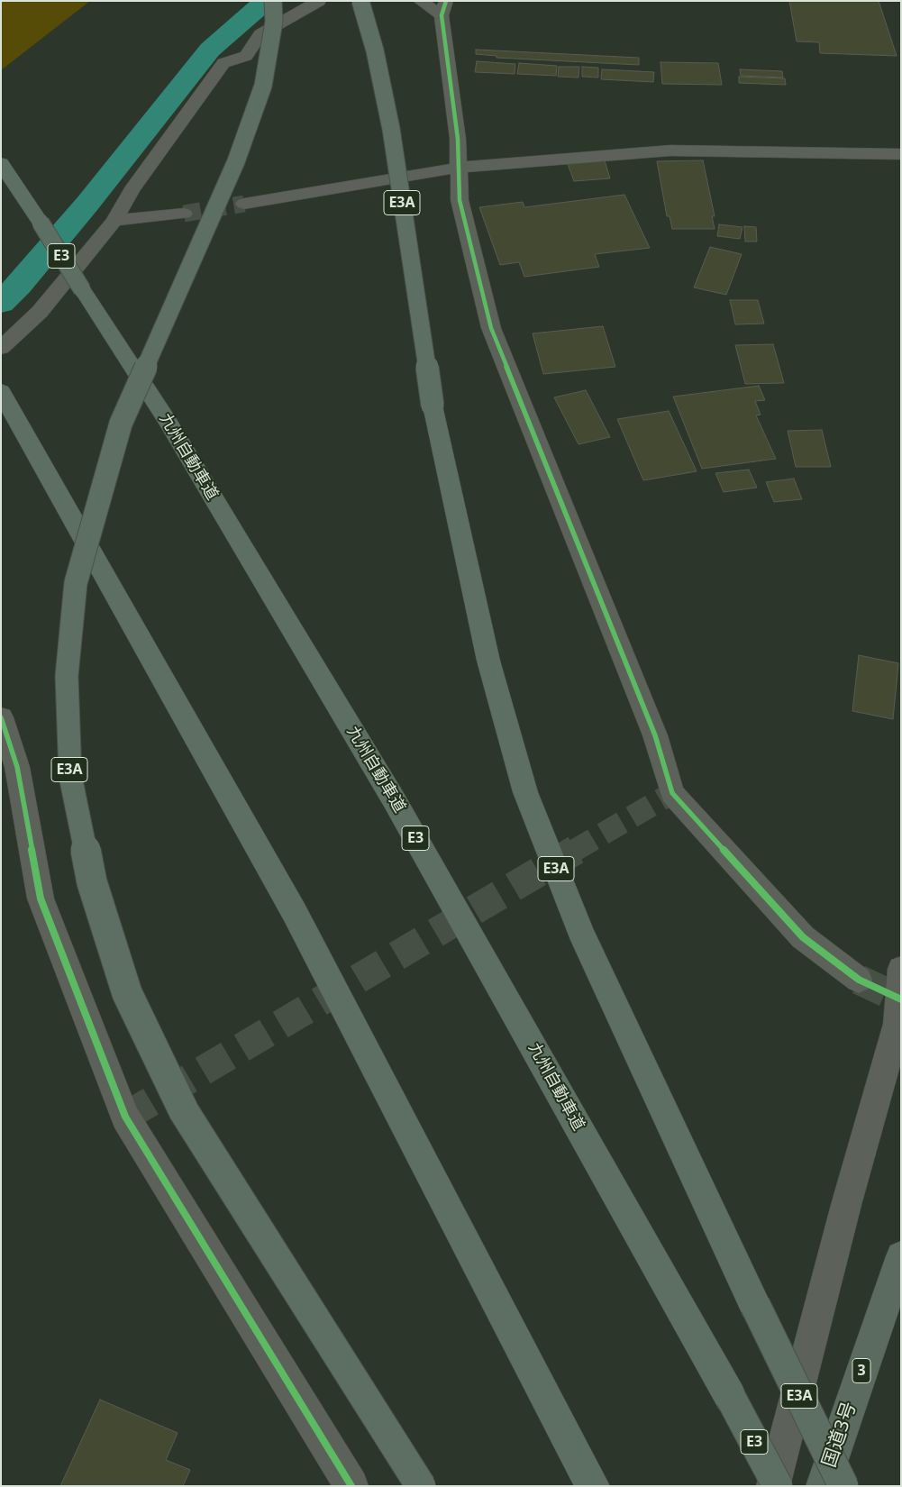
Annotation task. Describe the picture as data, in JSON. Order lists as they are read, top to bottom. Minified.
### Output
{"streets":{"highway":["E3A","E3","九州自動車道","3","国道3号"]}}
